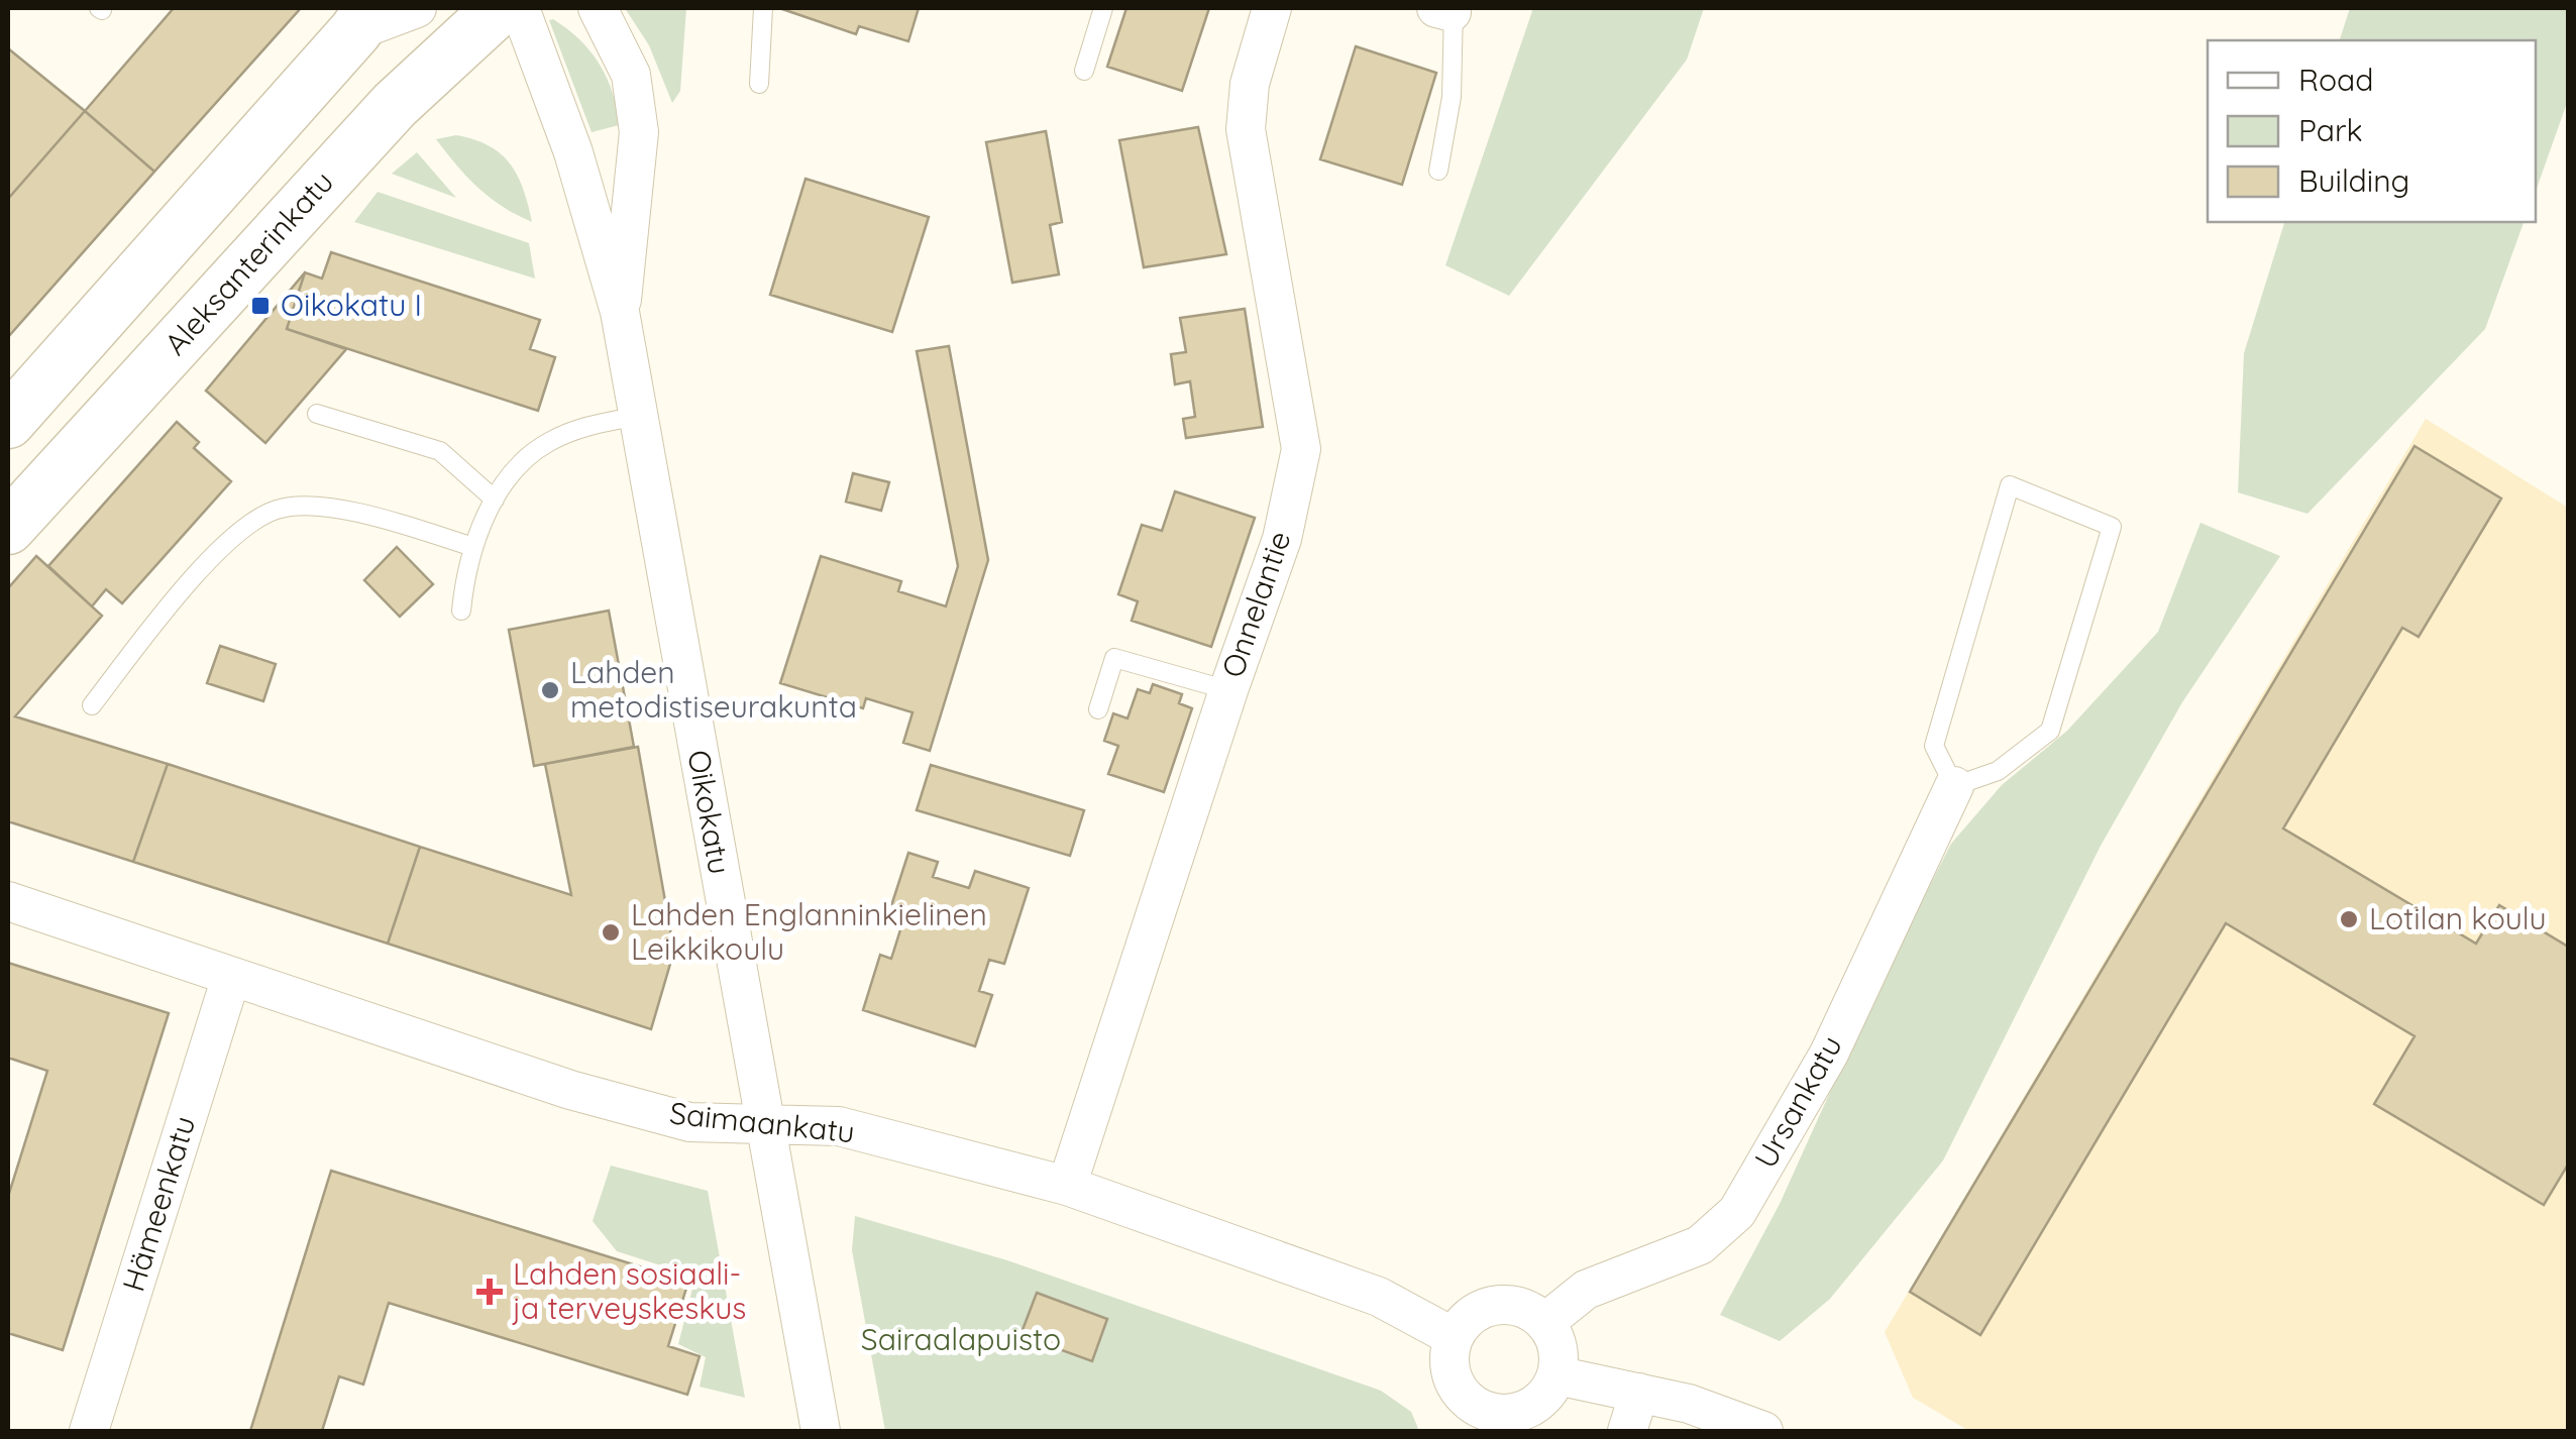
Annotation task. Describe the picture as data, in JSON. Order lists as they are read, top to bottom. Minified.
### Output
{"streets":{"main road":["Aleksanterinkatu"],"street":["Onnelantie","Oikokatu","Ursankatu","Saimaankatu","Hämeenkatu"]},"crossings":[["Onnelantie","Saimaankatu"],["Oikokatu","Saimaankatu"],["Ursankatu","Saimaankatu"],["Saimaankatu","Hämeenkatu"]],"parks":["Sairaalapuisto"],"places":{"transit":["Oikokatu I"],"other":["Lahden metodistiseurakunta","Lotilan koulu","Lahden Englanninkielinen Leikkikoulu"],"health":["Lahden sosiaali- ja terveyskeskus"]},"legend":["Road","Park","Building"]}
